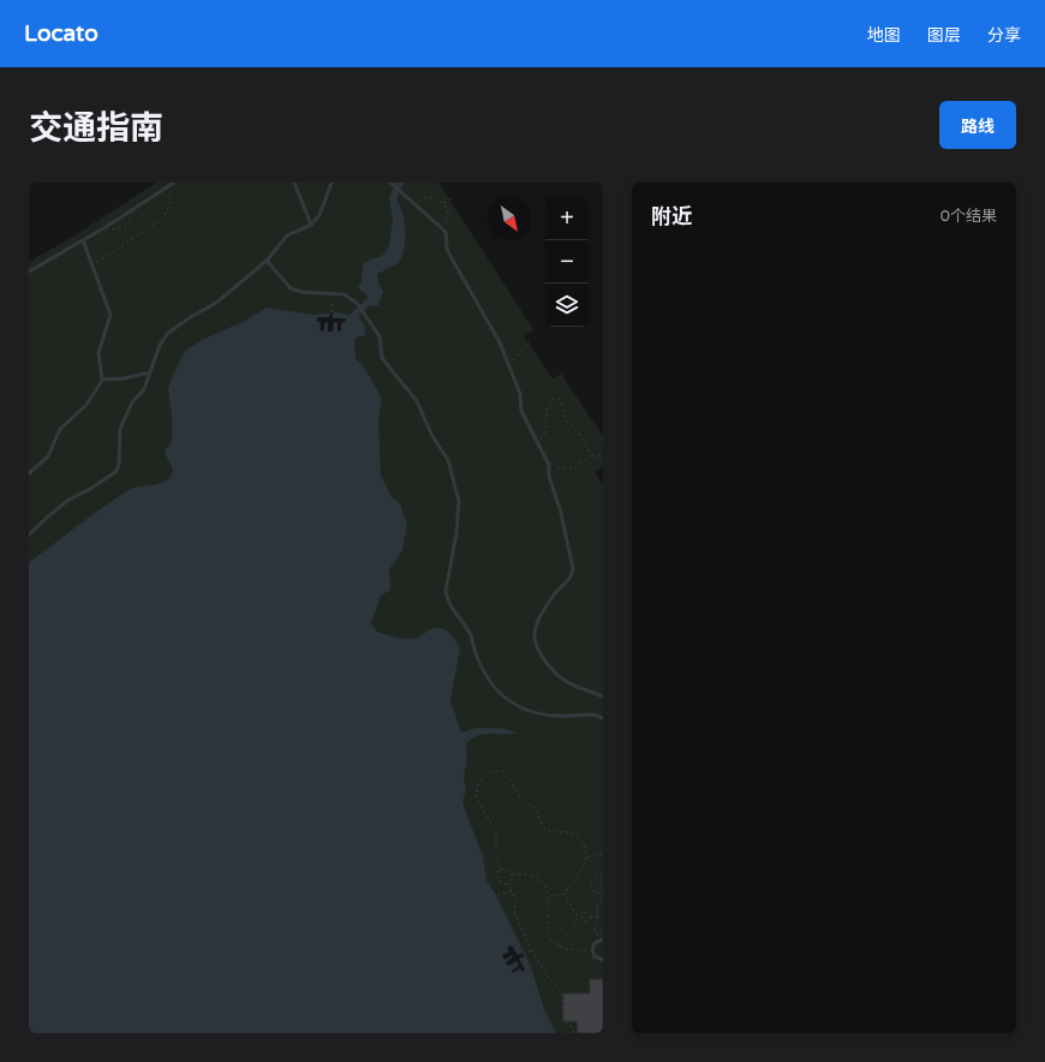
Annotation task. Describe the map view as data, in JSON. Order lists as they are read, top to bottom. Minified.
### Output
{"north":"bottom right","page":{"header":"Locato","nav":["地图","图层","分享"],"title":"交通指南","buttons":"路线","heading":["附近","0个结果"],"map_buttons":["+","−"]}}
